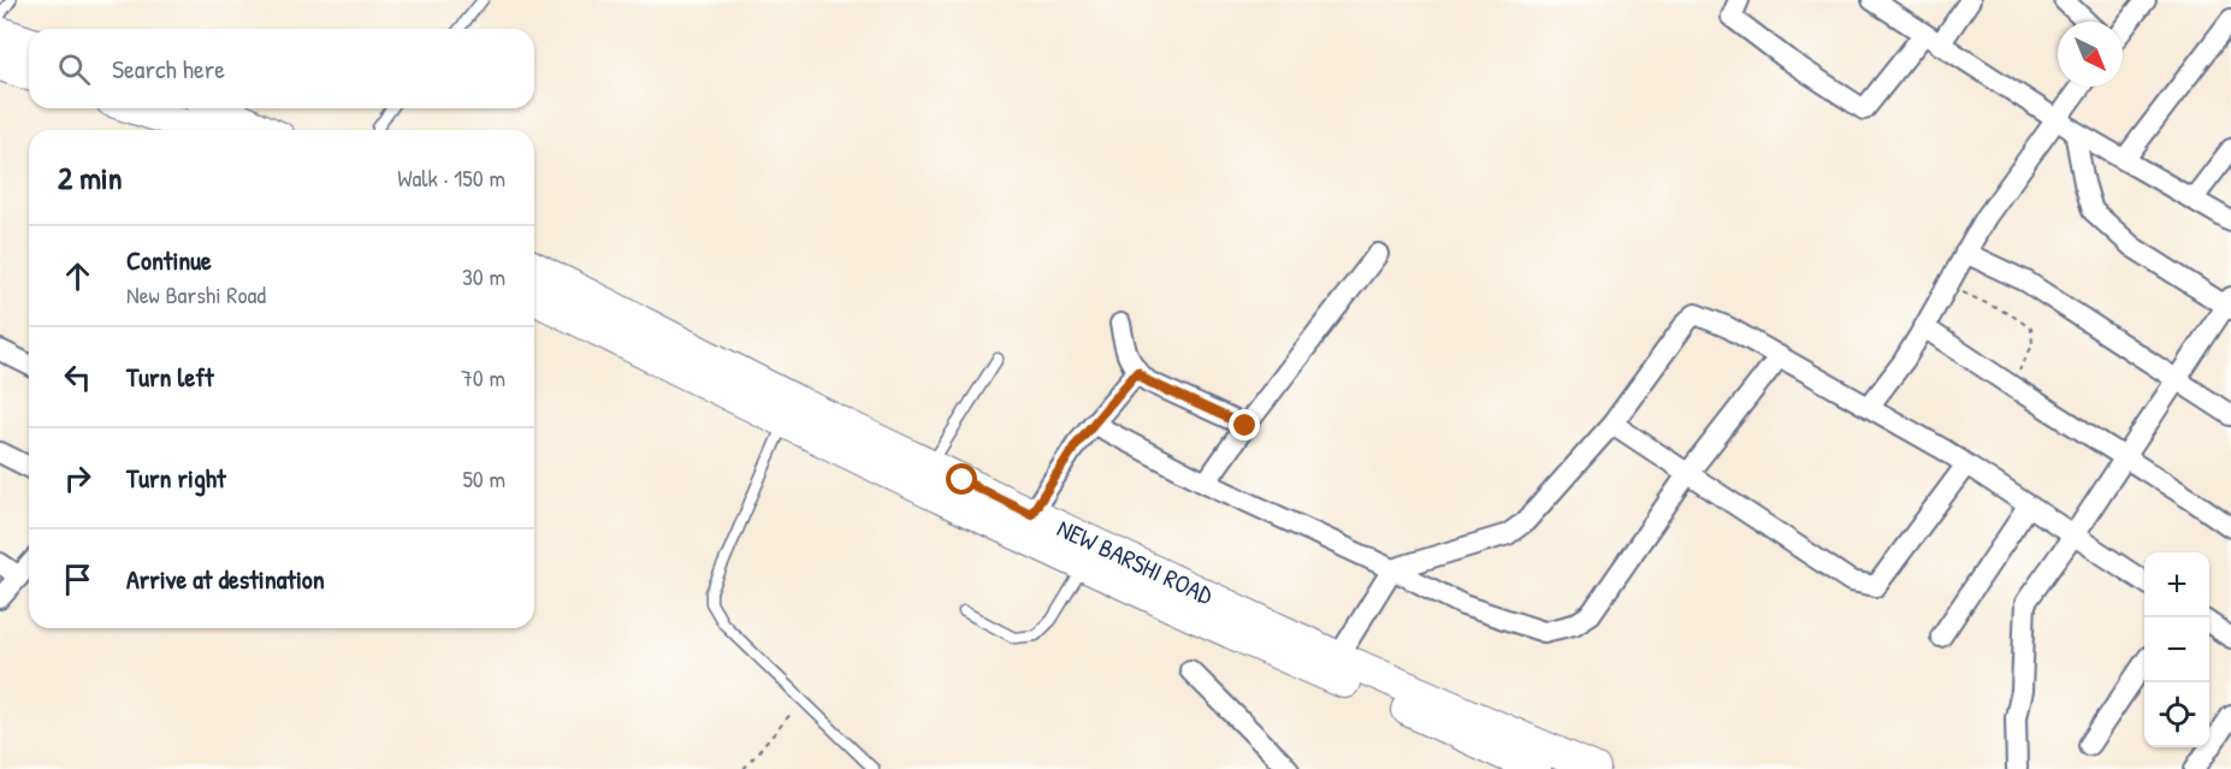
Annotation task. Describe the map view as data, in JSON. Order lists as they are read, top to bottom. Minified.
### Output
{"streets":{"main road":["NEW BARSHI ROAD"]},"north":"bottom right","page":{"search":"Search here","heading":["2 min","Walk · 150 m"],"list":[["Continue","New Barshi Road","30 m"],["Turn left","70 m"],["Turn right","50 m"],"Arrive at destination"],"map_buttons":["+","−"]}}
